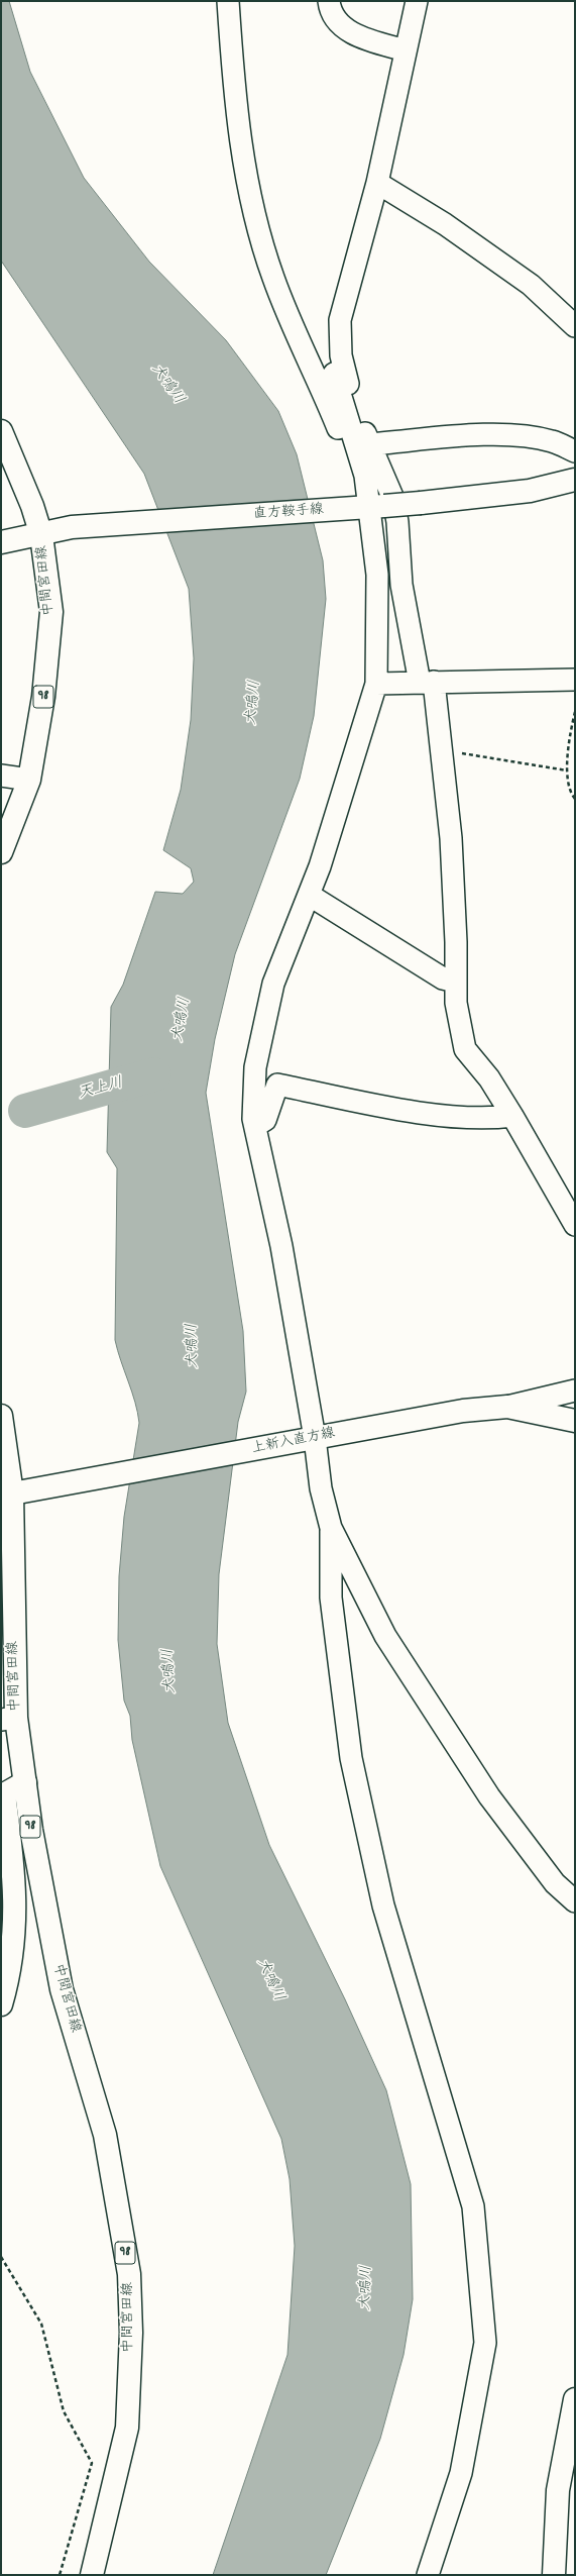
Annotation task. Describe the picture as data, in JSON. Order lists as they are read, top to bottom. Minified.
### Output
{"streets":{"main road":["直方鞍手線","中間宮田線","98","上新入直方線"]},"crossings":[["直方鞍手線","中間宮田線"],["中間宮田線","上新入直方線"]],"water":["犬鳴川","天上川"]}
